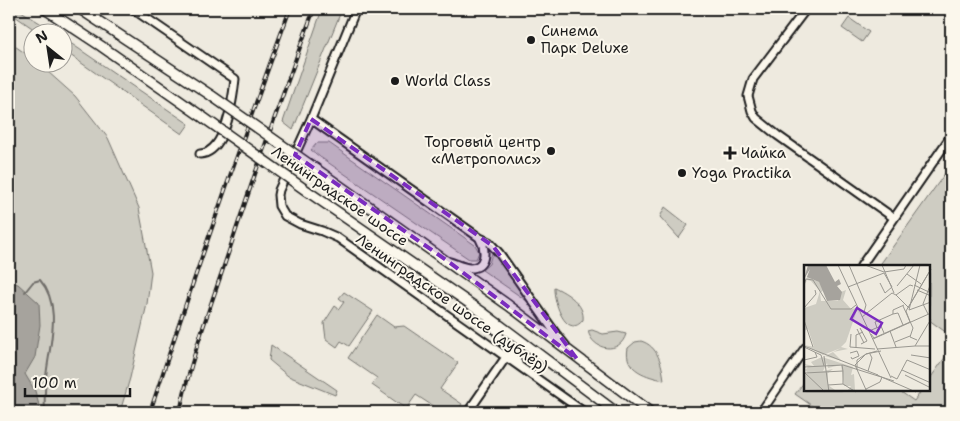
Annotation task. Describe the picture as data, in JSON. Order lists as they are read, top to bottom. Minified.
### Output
{"streets":{"main road":["Ленинградское шоссе"],"street":["Ленинградское шоссе (дублёр)"]},"places":{"other":["Синема Парк Deluxe","World Class","Торговый центр «Метрополис»","Yoga Practika"],"health":["Чайка"]},"scale_bar":"100 m","north":"top left"}
